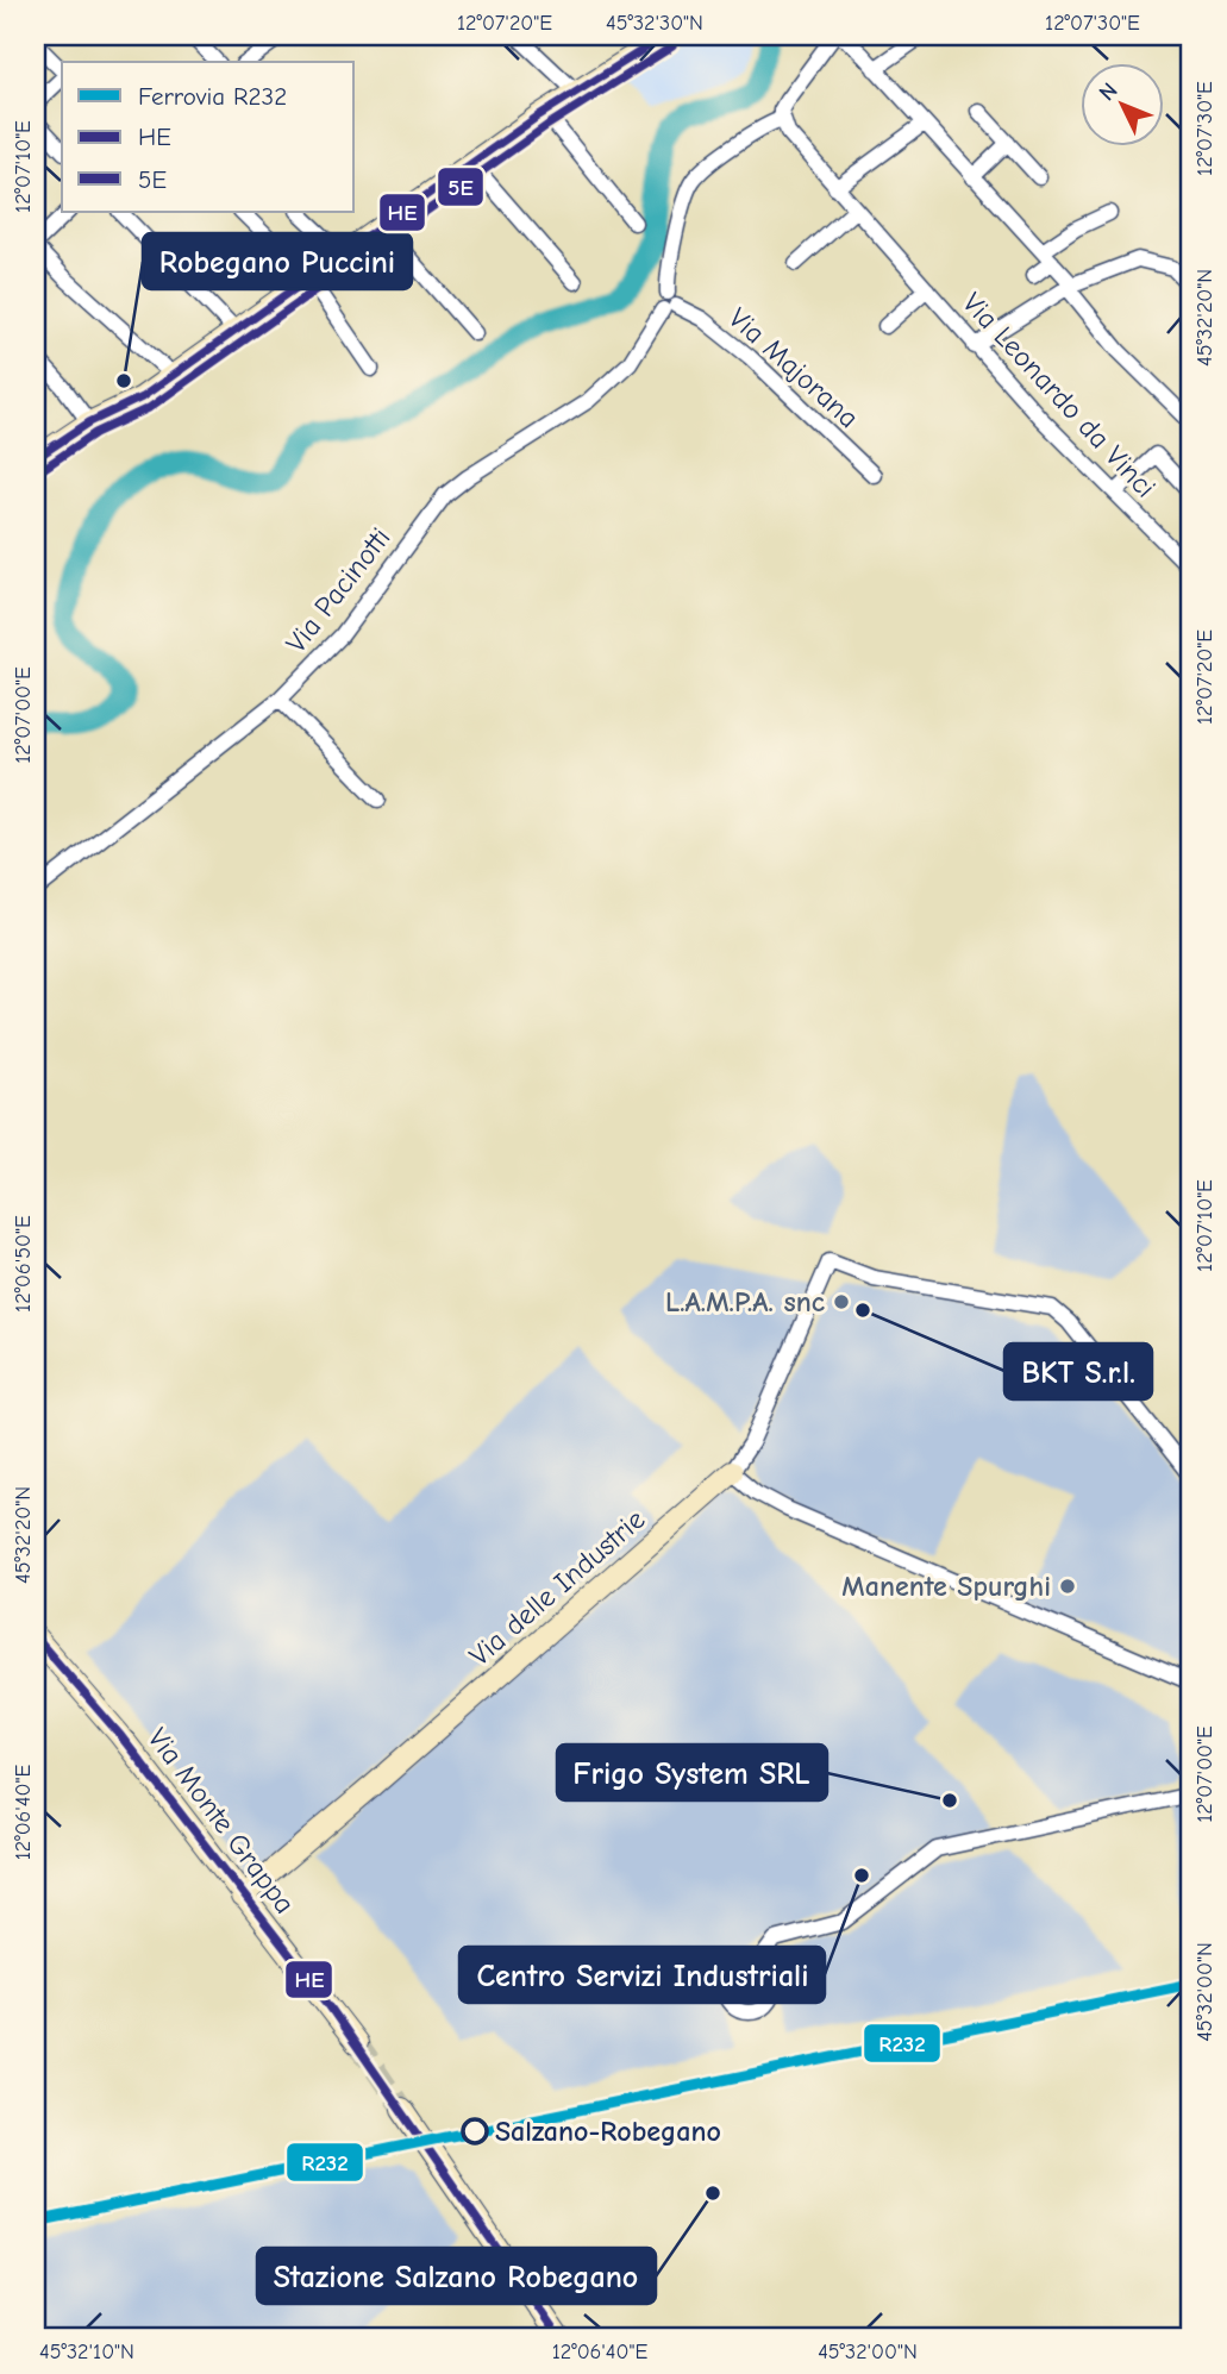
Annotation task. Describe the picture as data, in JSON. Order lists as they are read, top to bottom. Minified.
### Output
{"streets":{"street":["Via Majorana","Via Leonardo da Vinci","Via Pacinotti","Via delle Industrie","Via Monte Grappa"]},"crossings":[["Via Majorana","Via Pacinotti"],["Via Leonardo da Vinci","Via Pacinotti"],["Via delle Industrie","Via Monte Grappa"]],"places":["Robegano Puccini","L.A.M.P.A. snc","BKT S.r.l.","Manente Spurghi","Frigo System SRL","Centro Servizi Industriali","Salzano-Robegano","Stazione Salzano Robegano"],"lines":["transit line HE","transit line 5E","rail line R232"],"legend":["Ferrovia R232","HE","5E"],"north":"top left","coordinates":["12°07'20\"E","45°32'30\"N","12°07'30\"E","12°07'10\"E","45°32'20\"N","12°07'00\"E","12°06'50\"E","12°06'40\"E","45°32'00\"N","45°32'10\"N"]}
